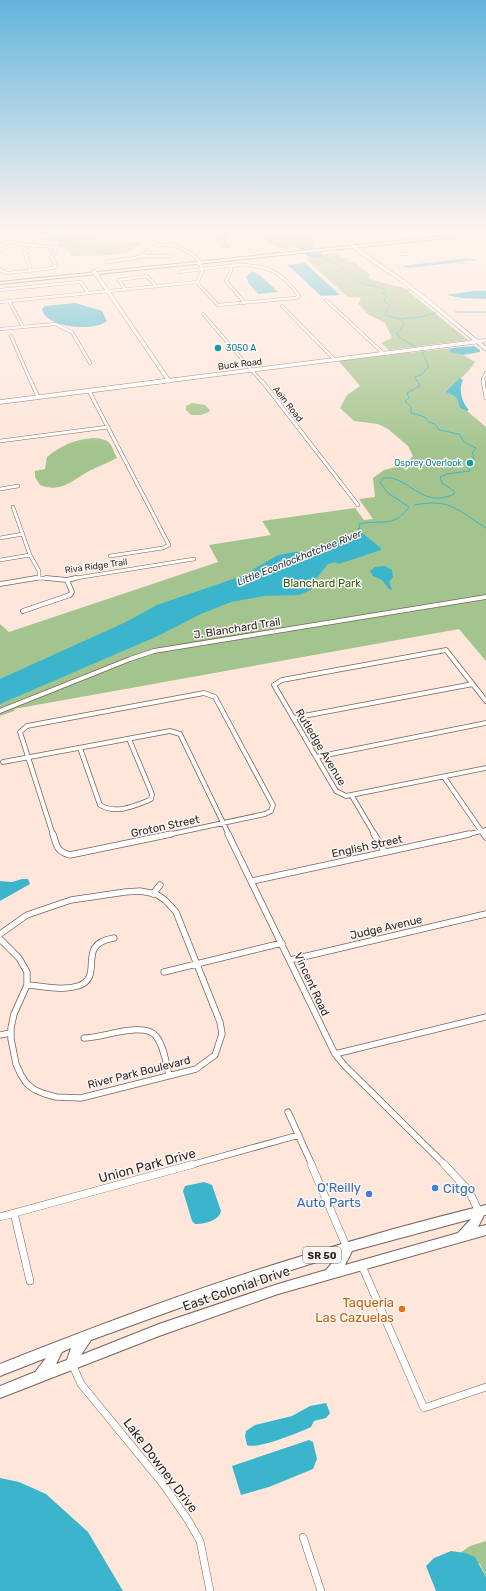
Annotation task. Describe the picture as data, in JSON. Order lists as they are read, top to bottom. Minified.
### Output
{"streets":{"main road":["SR 50","East Colonial Drive"],"street":["Buck Road","Aein Road","Riva Ridge Trail","J. Blanchard Trail","Rutledge Avenue","Groton Street","English Street","Judge Avenue","Vincent Road","River Park Boulevard","Union Park Drive","Lake Downey Drive"]},"crossings":[["Buck Road","Aein Road"],["Rutledge Avenue","English Street"],["Groton Street","Vincent Road"],["English Street","Vincent Road"],["Judge Avenue","Vincent Road"],["Vincent Road","East Colonial Drive"],["East Colonial Drive","Lake Downey Drive"]],"water":["Little Econlockhatchee River"],"parks":["Blanchard Park"],"places":["3050 A","Osprey Overlook","Citgo","O'Reilly Auto Parts","Taqueria Las Cazuelas"]}
